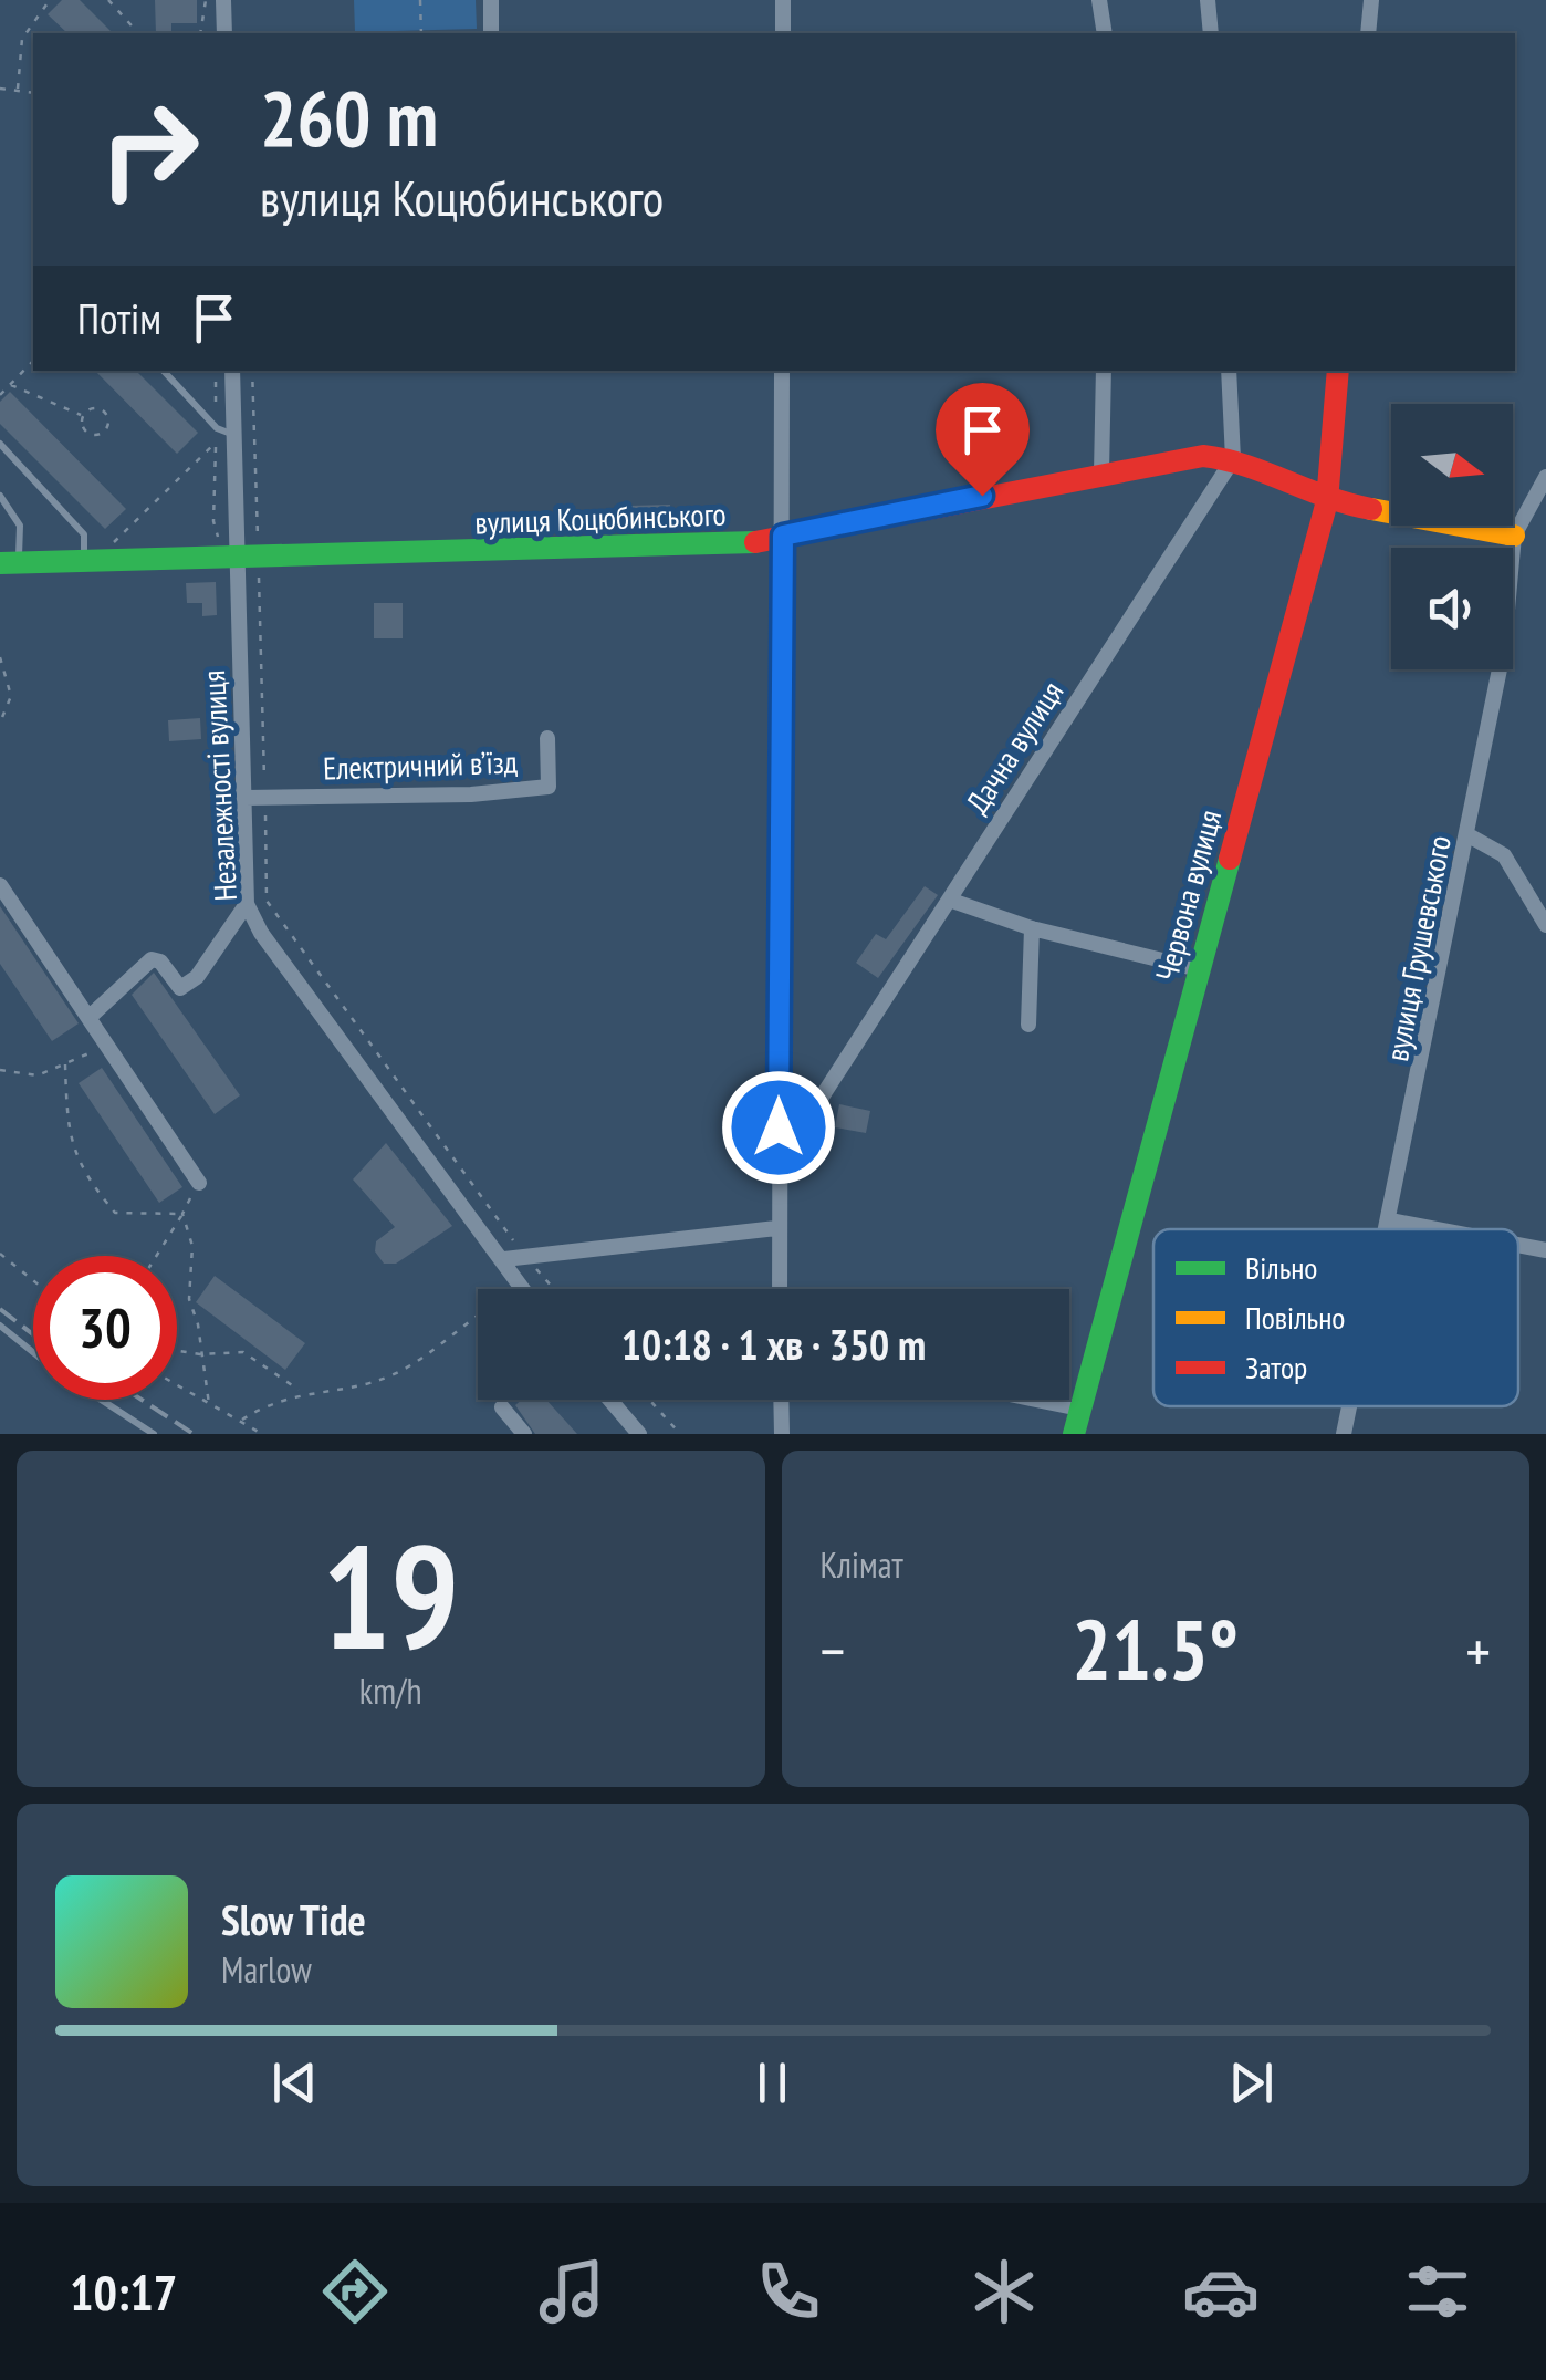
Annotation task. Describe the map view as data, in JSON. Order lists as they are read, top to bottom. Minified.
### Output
{"streets":{"street":["вулиця Коцюбинського","Дачна вулиця","Електричний в’їзд","Незалежності вулиця","Червона вулиця","вулиця Грушевського"]},"crossings":[["вулиця Коцюбинського","Дачна вулиця"],["вулиця Коцюбинського","Незалежності вулиця"],["вулиця Коцюбинського","Червона вулиця"],["вулиця Коцюбинського","вулиця Грушевського"],["Електричний в’їзд","Незалежності вулиця"]],"legend":["Вільно","Повільно","Затор"],"north":"right","page":{"turn":["260 m","вулиця Коцюбинського"],"then":"Потім","limit":"30","trip":"10:18 · 1 хв · 350 m","tile":[["19","km/h"],"Клімат"],"heat":["−","21.5°","+"],"song":["Slow Tide","Marlow"],"tabs":"10:17"}}
